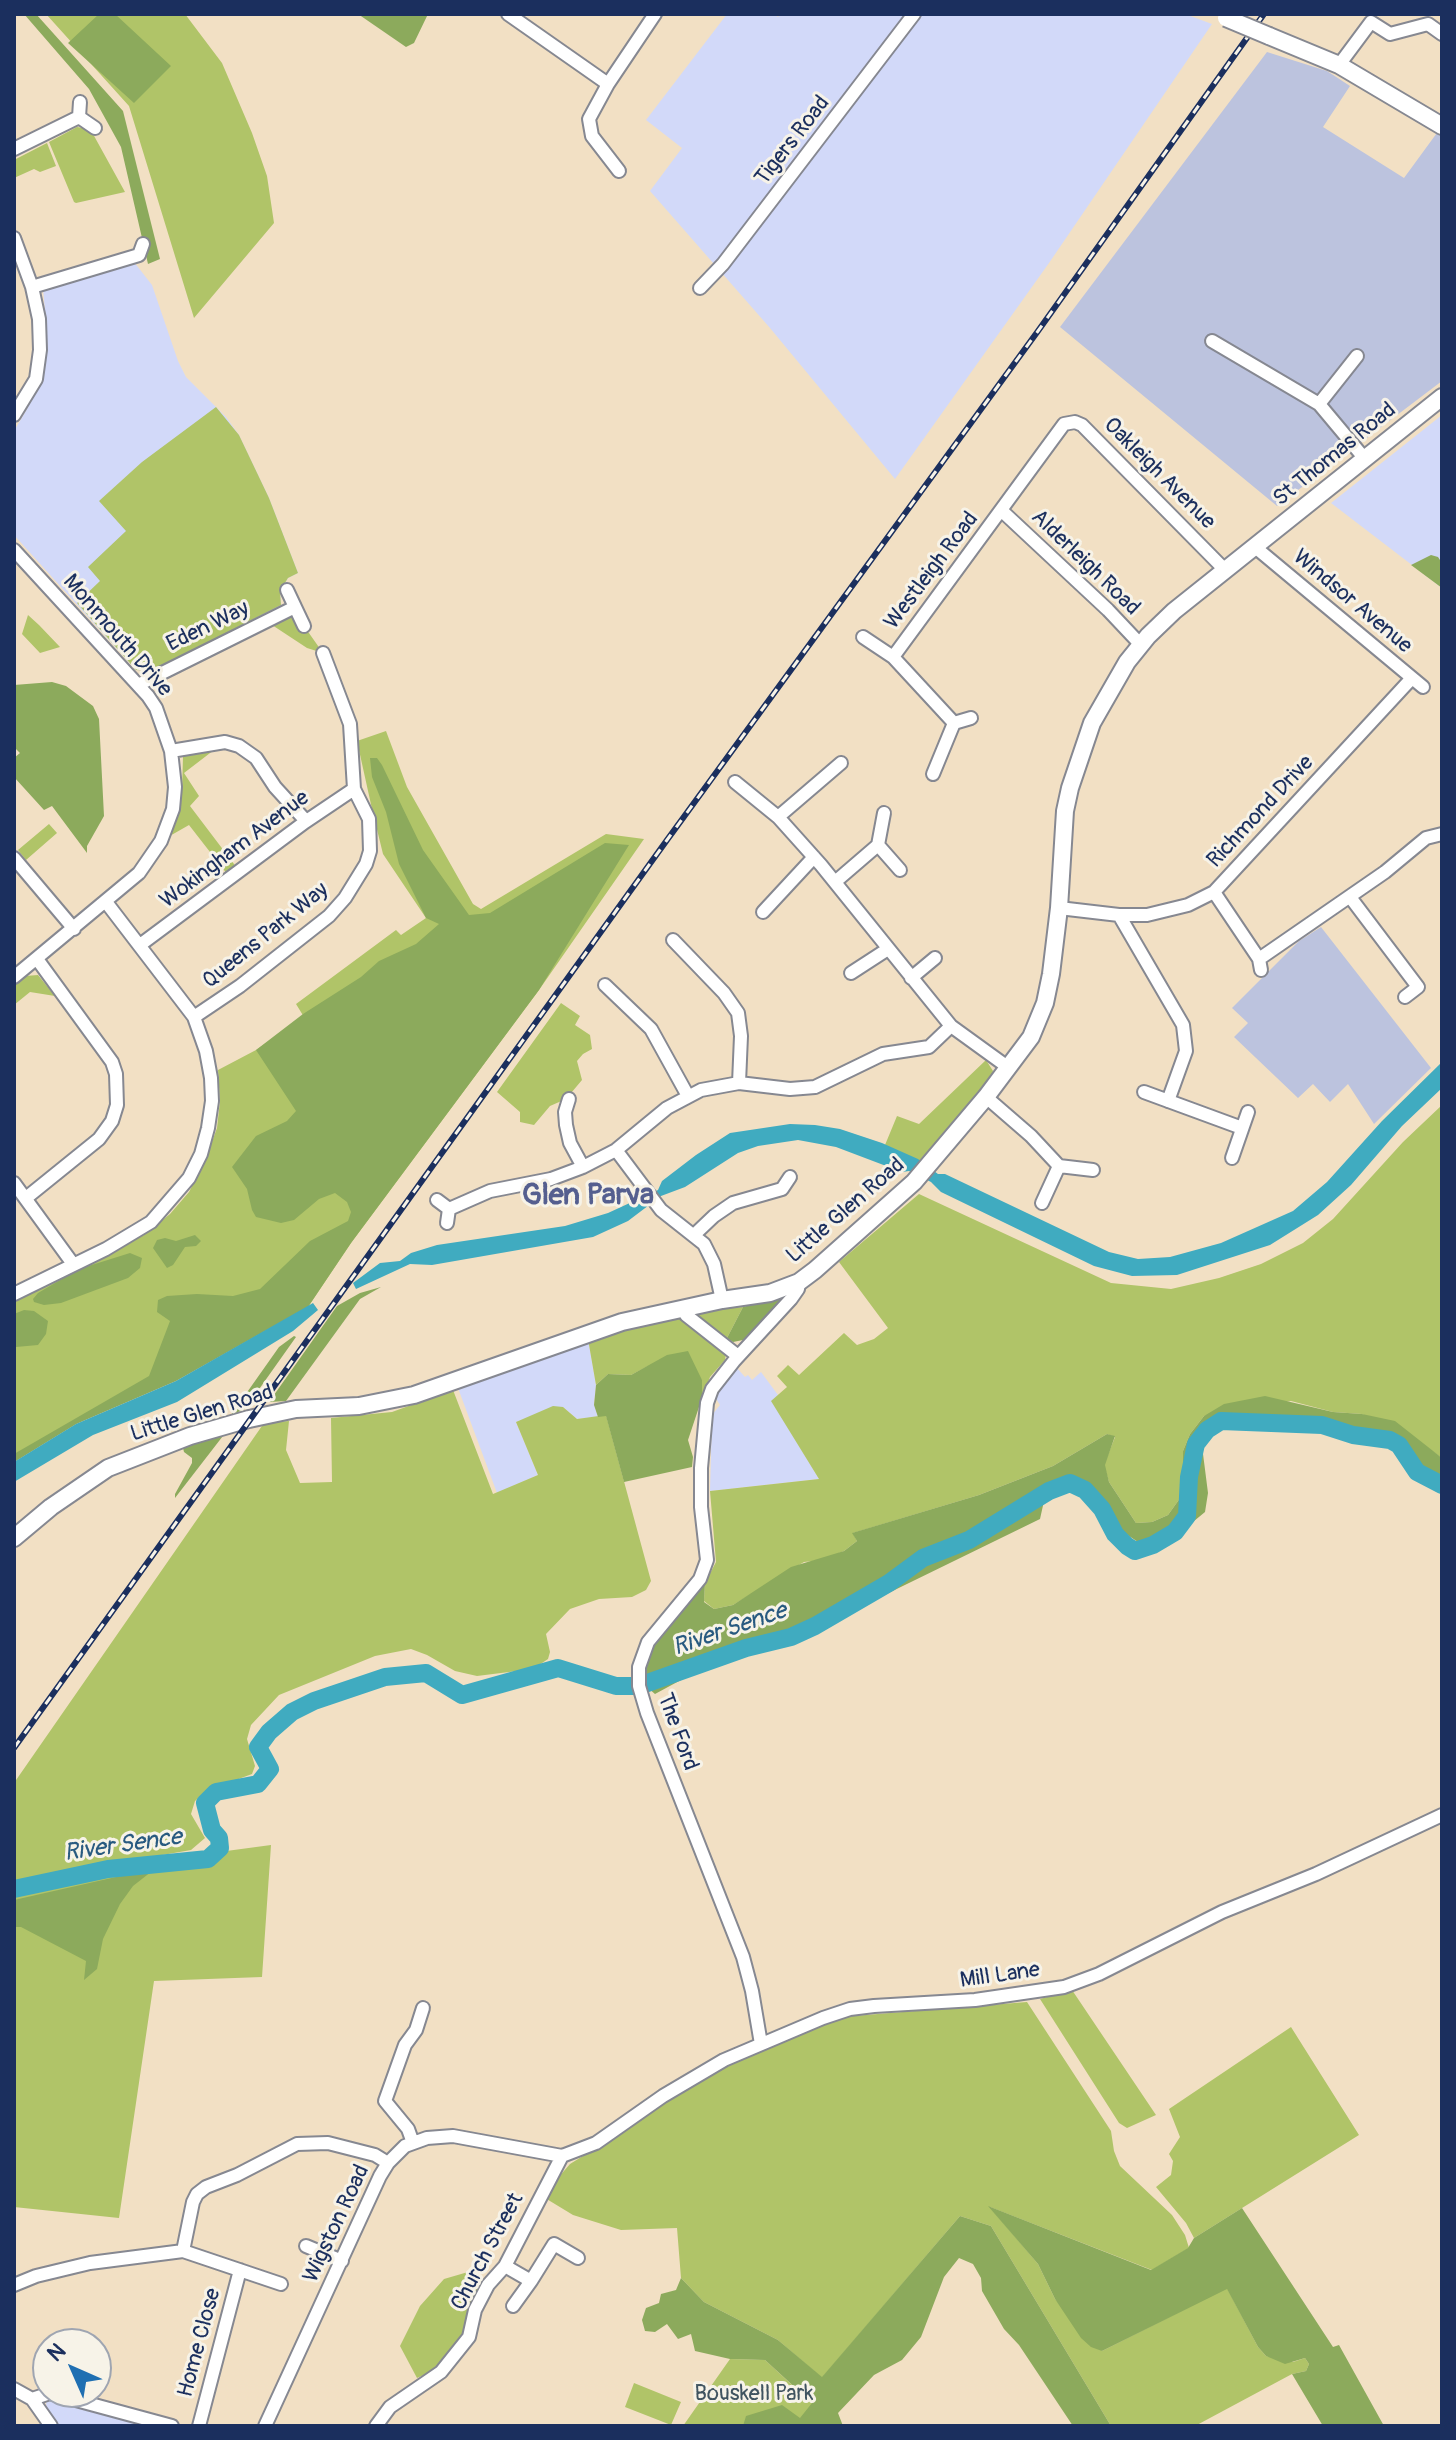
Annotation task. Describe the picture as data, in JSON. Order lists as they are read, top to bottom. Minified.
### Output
{"streets":{"main road":["St Thomas Road","Little Glen Road"],"street":["Tigers Road","Oakleigh Avenue","Alderleigh Road","Westleigh Road","Windsor Avenue","Eden Way","Monmouth Drive","Richmond Drive","Wokingham Avenue","Queens Park Way","The Ford","Mill Lane","Wigston Road","Church Street","Home Close"]},"crossings":[["St Thomas Road","Windsor Avenue"],["St Thomas Road","Little Glen Road"],["Oakleigh Avenue","Westleigh Road"],["Oakleigh Avenue","Little Glen Road"],["Alderleigh Road","Westleigh Road"],["Alderleigh Road","Little Glen Road"],["Windsor Avenue","Richmond Drive"],["Windsor Avenue","Little Glen Road"],["Eden Way","Monmouth Drive"],["Richmond Drive","Little Glen Road"],["Wokingham Avenue","Queens Park Way"],["Little Glen Road","The Ford"],["The Ford","Mill Lane"],["Mill Lane","Wigston Road"],["Mill Lane","Church Street"],["Wigston Road","Church Street"]],"districts":["Glen Parva"],"water":["River Sence"],"parks":["Bouskell Park"],"north":"top left"}
